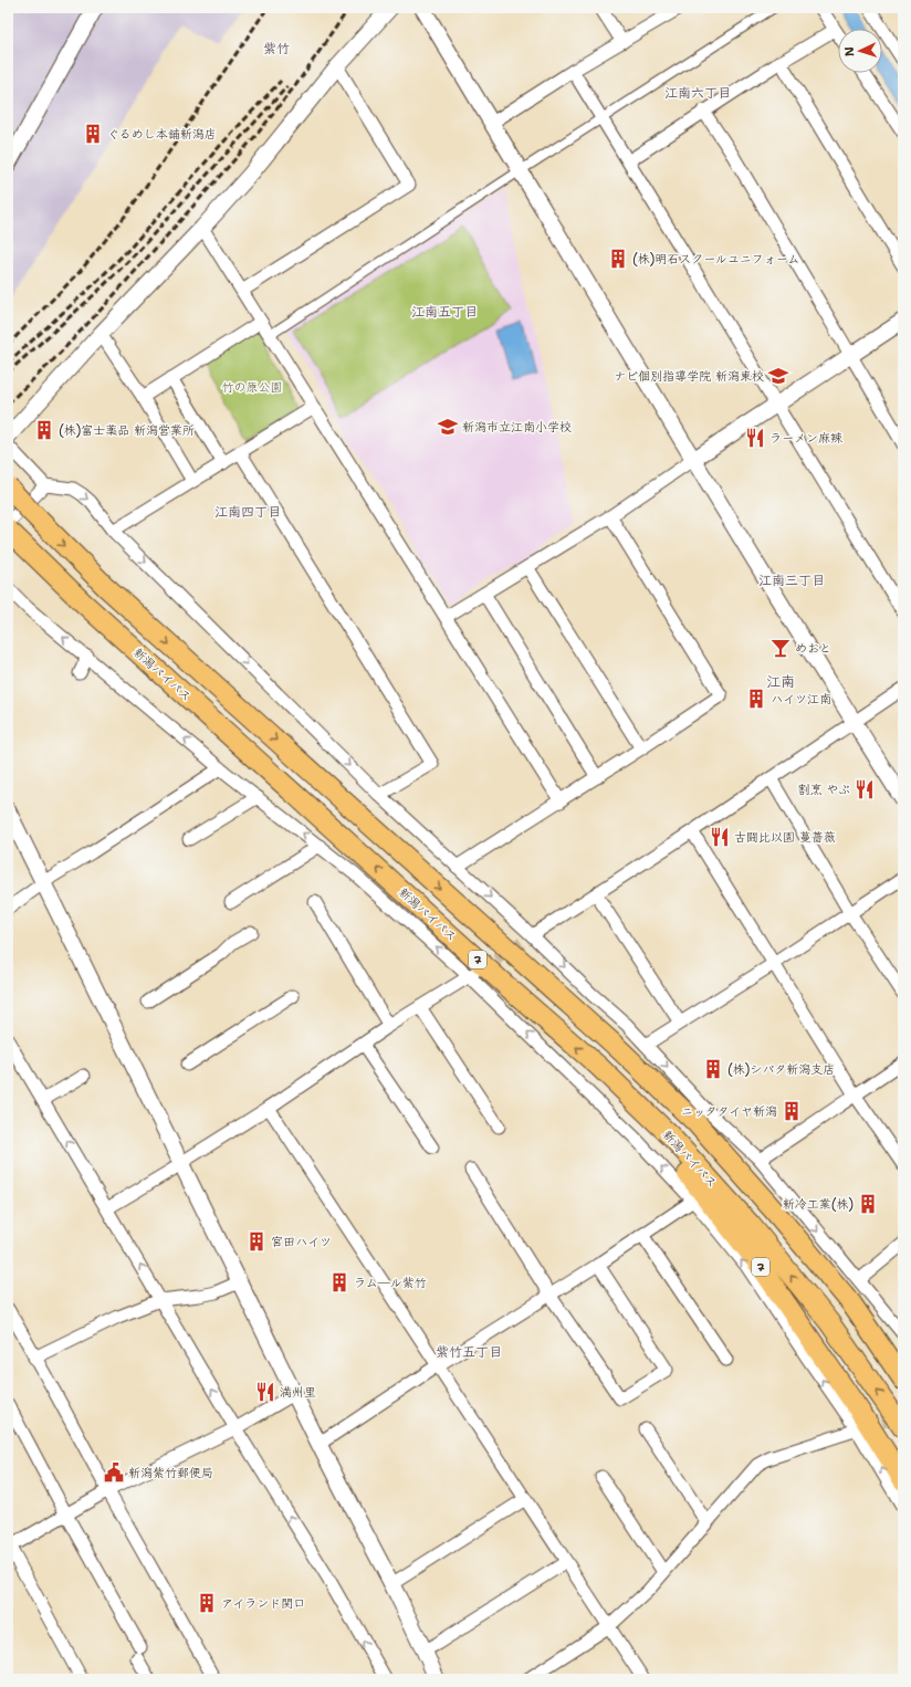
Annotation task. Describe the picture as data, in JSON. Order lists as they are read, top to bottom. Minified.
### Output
{"streets":{"highway":["新潟バイパス","7"]},"crossings":[["新潟バイパス","7"]],"districts":["紫竹","江南六丁目","江南五丁目","江南四丁目","江南三丁目","江南","紫竹五丁目"],"parks":["竹の原公園"],"places":{"building":["ぐるめし本舗新潟店","(株)明石スクールユニフォーム","(株)富士薬品 新潟営業所","ハイツ江南","(株)シバタ新潟支店","ニッタタイヤ新潟","新冷工業(株)","宮田ハイツ","ラム―ル紫竹","アイランド関口"],"school or university":["ナビ個別指導学院 新潟東校","新潟市立江南小学校"],"restaurant":["ラーメン麻辣","割烹 やぶ","古闘比以園 蔓薔薇","満州里"],"bar":["めおと"],"public building":["新潟紫竹郵便局"]},"north":"left"}
